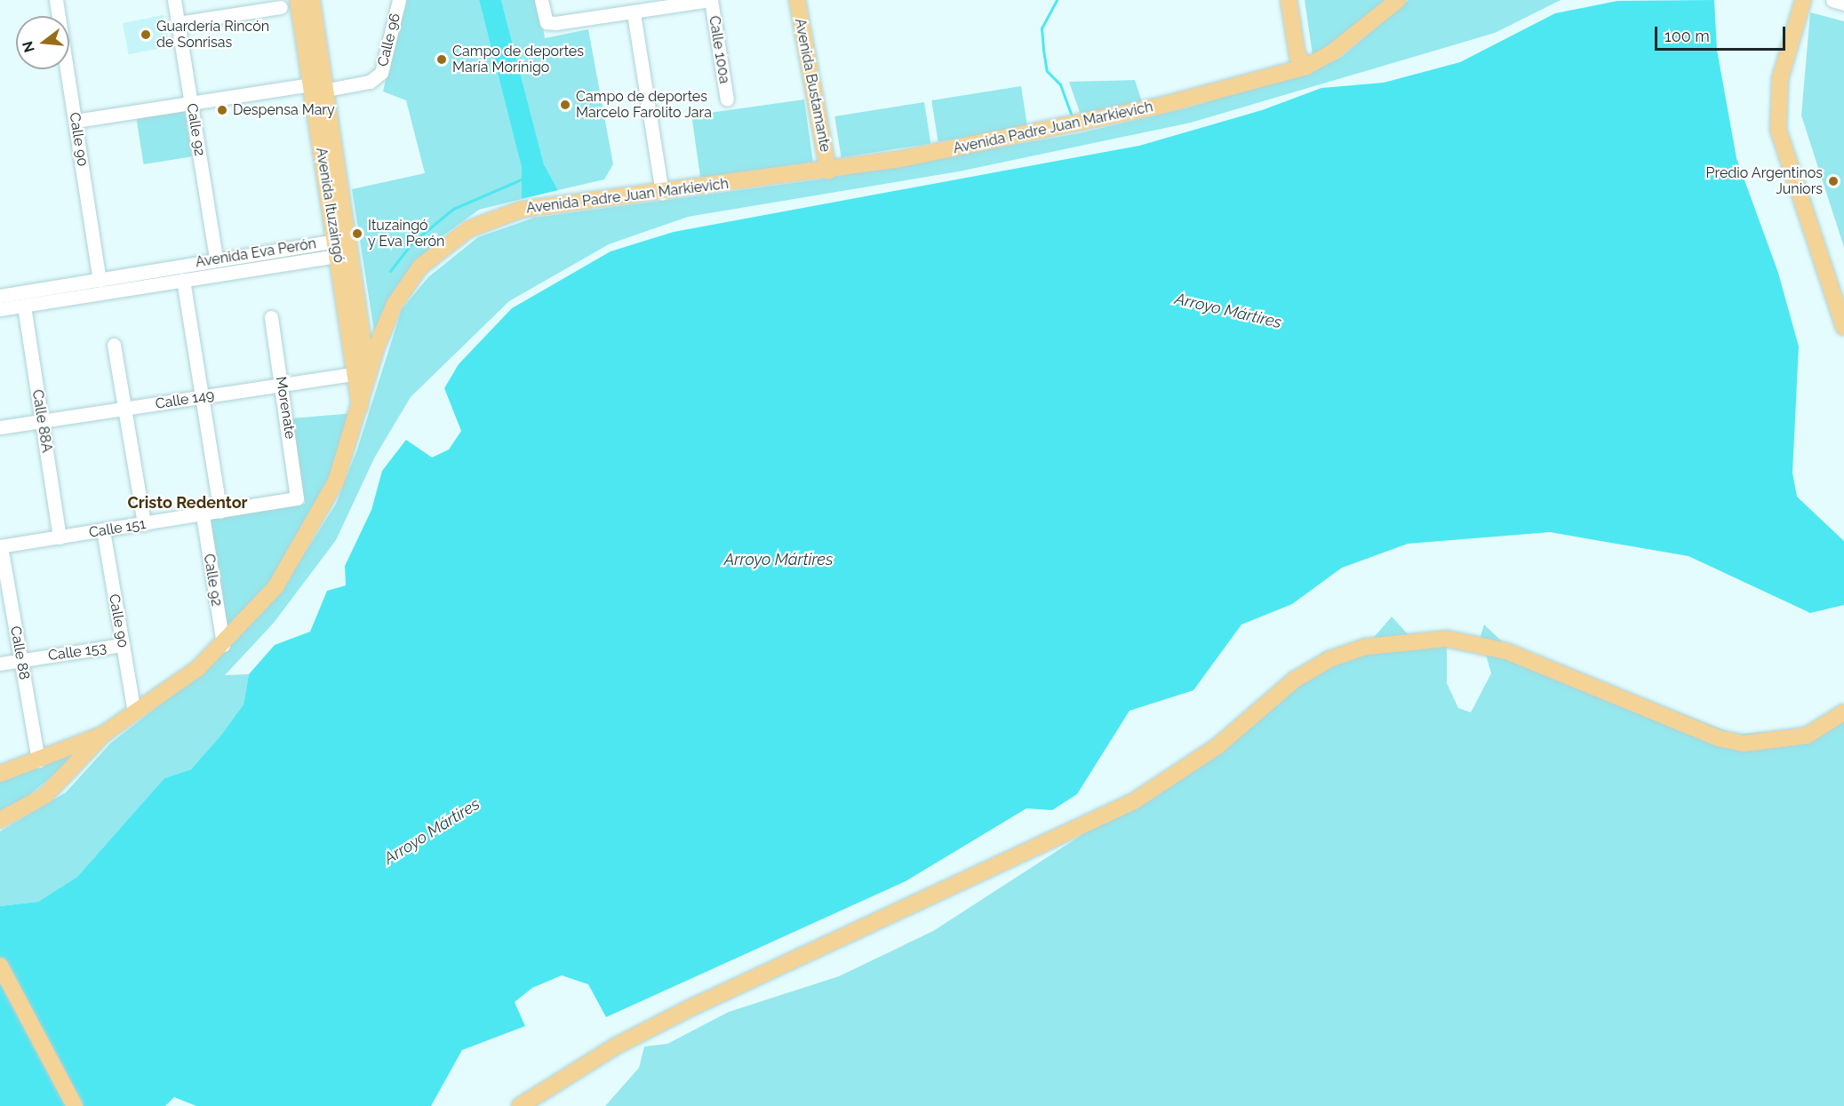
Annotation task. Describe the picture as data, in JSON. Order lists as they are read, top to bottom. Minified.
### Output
{"streets":{"main road":["Avenida Bustamante","Avenida Padre Juan Markievich","Avenida Ituzaingó"],"street":["Calle 96","Calle 100a","Calle 92","Calle 90","Avenida Eva Perón","Calle 149","Morenate","Calle 88A","Calle 151","Calle 153","Calle 88"]},"crossings":[["Calle 96","Avenida Ituzaingó"],["Avenida Bustamante","Avenida Padre Juan Markievich"],["Avenida Padre Juan Markievich","Calle 92"],["Avenida Padre Juan Markievich","Calle 90"],["Avenida Padre Juan Markievich","Avenida Ituzaingó"],["Avenida Padre Juan Markievich","Calle 88"],["Calle 92","Avenida Eva Perón"],["Calle 92","Calle 151"],["Calle 90","Avenida Eva Perón"],["Calle 90","Calle 151"],["Calle 90","Calle 153"],["Avenida Ituzaingó","Avenida Eva Perón"],["Avenida Ituzaingó","Calle 149"],["Avenida Eva Perón","Calle 88A"],["Calle 149","Morenate"],["Calle 149","Calle 88A"],["Morenate","Calle 151"],["Calle 88A","Calle 151"],["Calle 151","Calle 88"],["Calle 153","Calle 88"]],"districts":["Cristo Redentor"],"water":["Arroyo Mártires"],"places":["Guardería Rincón de Sonrisas","Campo de deportes María Morínigo","Campo de deportes Marcelo Farolito Jara","Despensa Mary","Predio Argentinos Juniors","Ituzaingó y Eva Perón"],"scale_bar":"100 m","north":"left"}
